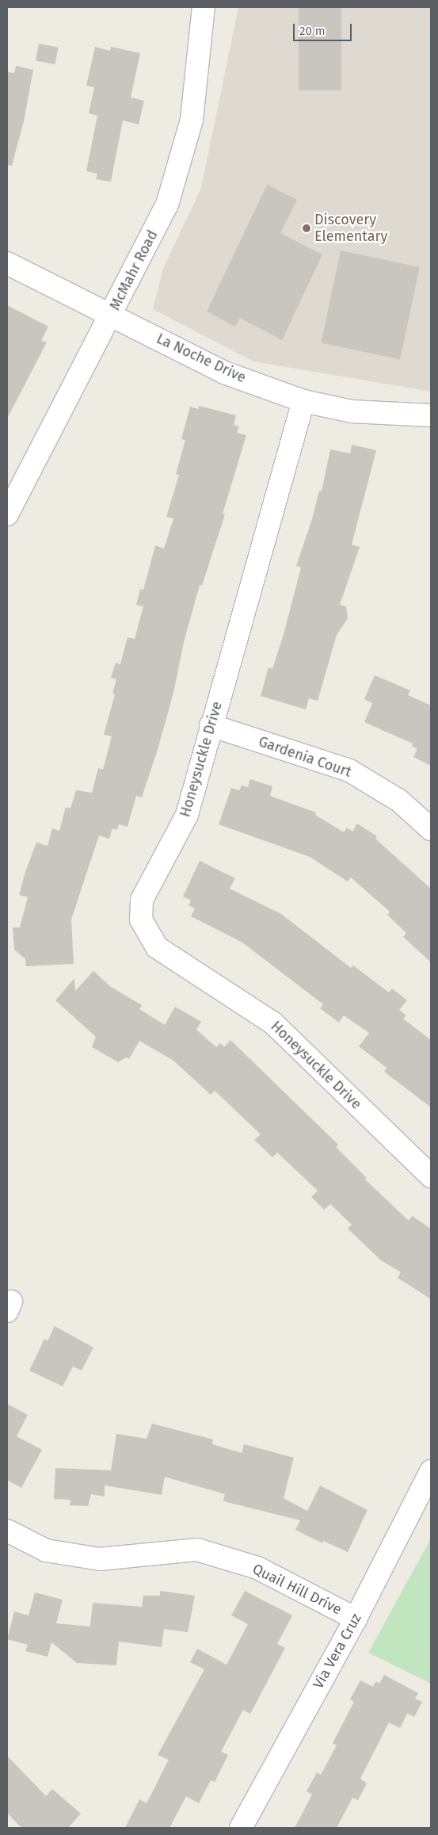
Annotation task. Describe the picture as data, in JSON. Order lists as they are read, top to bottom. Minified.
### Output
{"streets":{"street":["McMahr Road","La Noche Drive","Gardenia Court","Honeysuckle Drive","Quail Hill Drive","Via Vera Cruz"]},"crossings":[["McMahr Road","La Noche Drive"],["La Noche Drive","Honeysuckle Drive"],["Gardenia Court","Honeysuckle Drive"],["Quail Hill Drive","Via Vera Cruz"]],"places":["Discovery Elementary"],"scale_bar":"20 m"}
